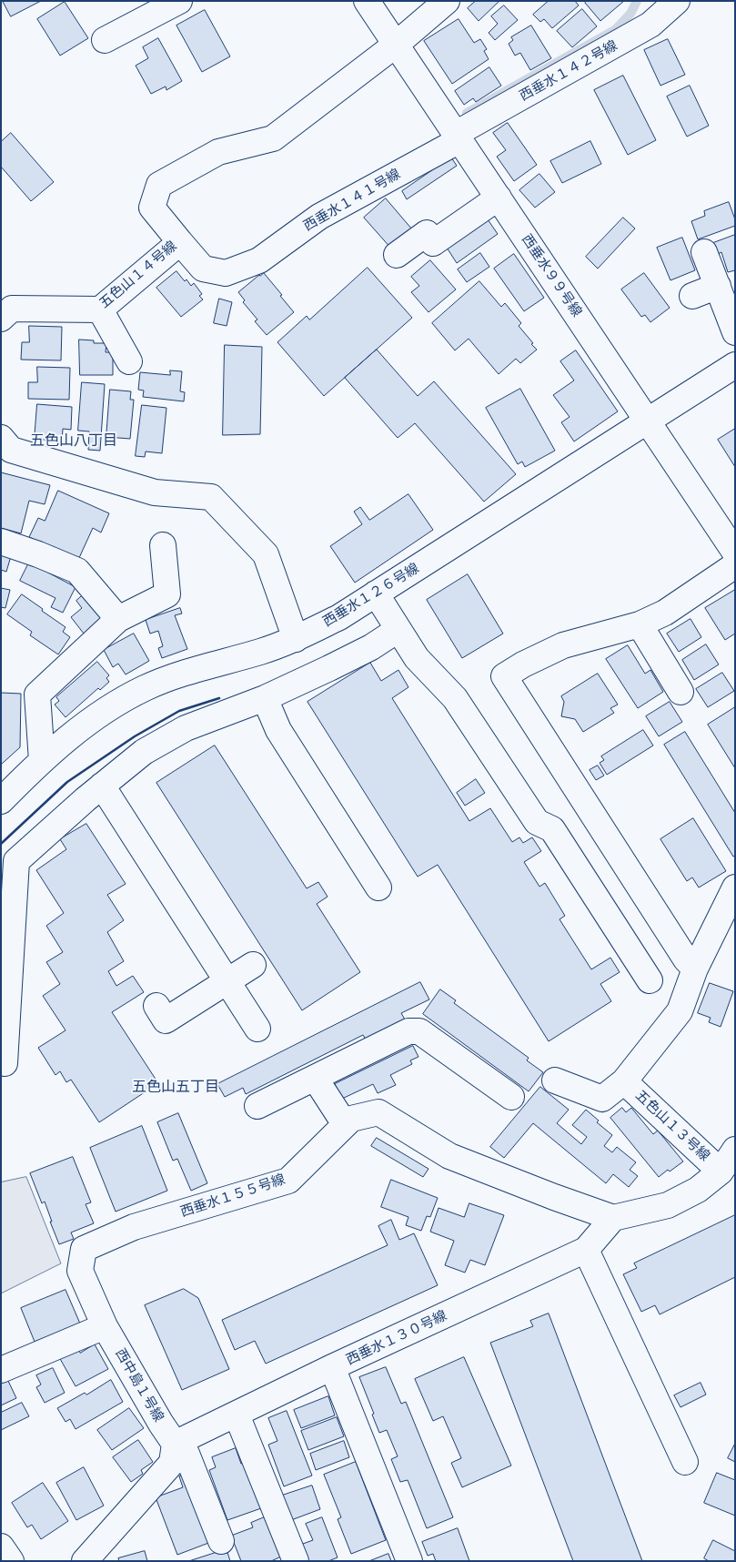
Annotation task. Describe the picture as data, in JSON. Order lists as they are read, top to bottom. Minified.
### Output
{"streets":{"street":["西垂水１４２号線","西垂水１４１号線","五色山１４号線","西垂水９９号線","西垂水１２６号線","五色山１３号線","西垂水１５５号線","西垂水１３０号線","西中島１号線"]},"crossings":[["西垂水１４２号線","西垂水１４１号線"],["西垂水１４２号線","西垂水９９号線"],["西垂水１４１号線","五色山１４号線"],["西垂水１４１号線","西垂水９９号線"],["五色山１４号線","西垂水９９号線"],["西垂水９９号線","西垂水１２６号線"],["西垂水１５５号線","西垂水１３０号線"],["西垂水１５５号線","西中島１号線"],["西垂水１３０号線","西中島１号線"]],"districts":["五色山八丁目","五色山五丁目"]}
